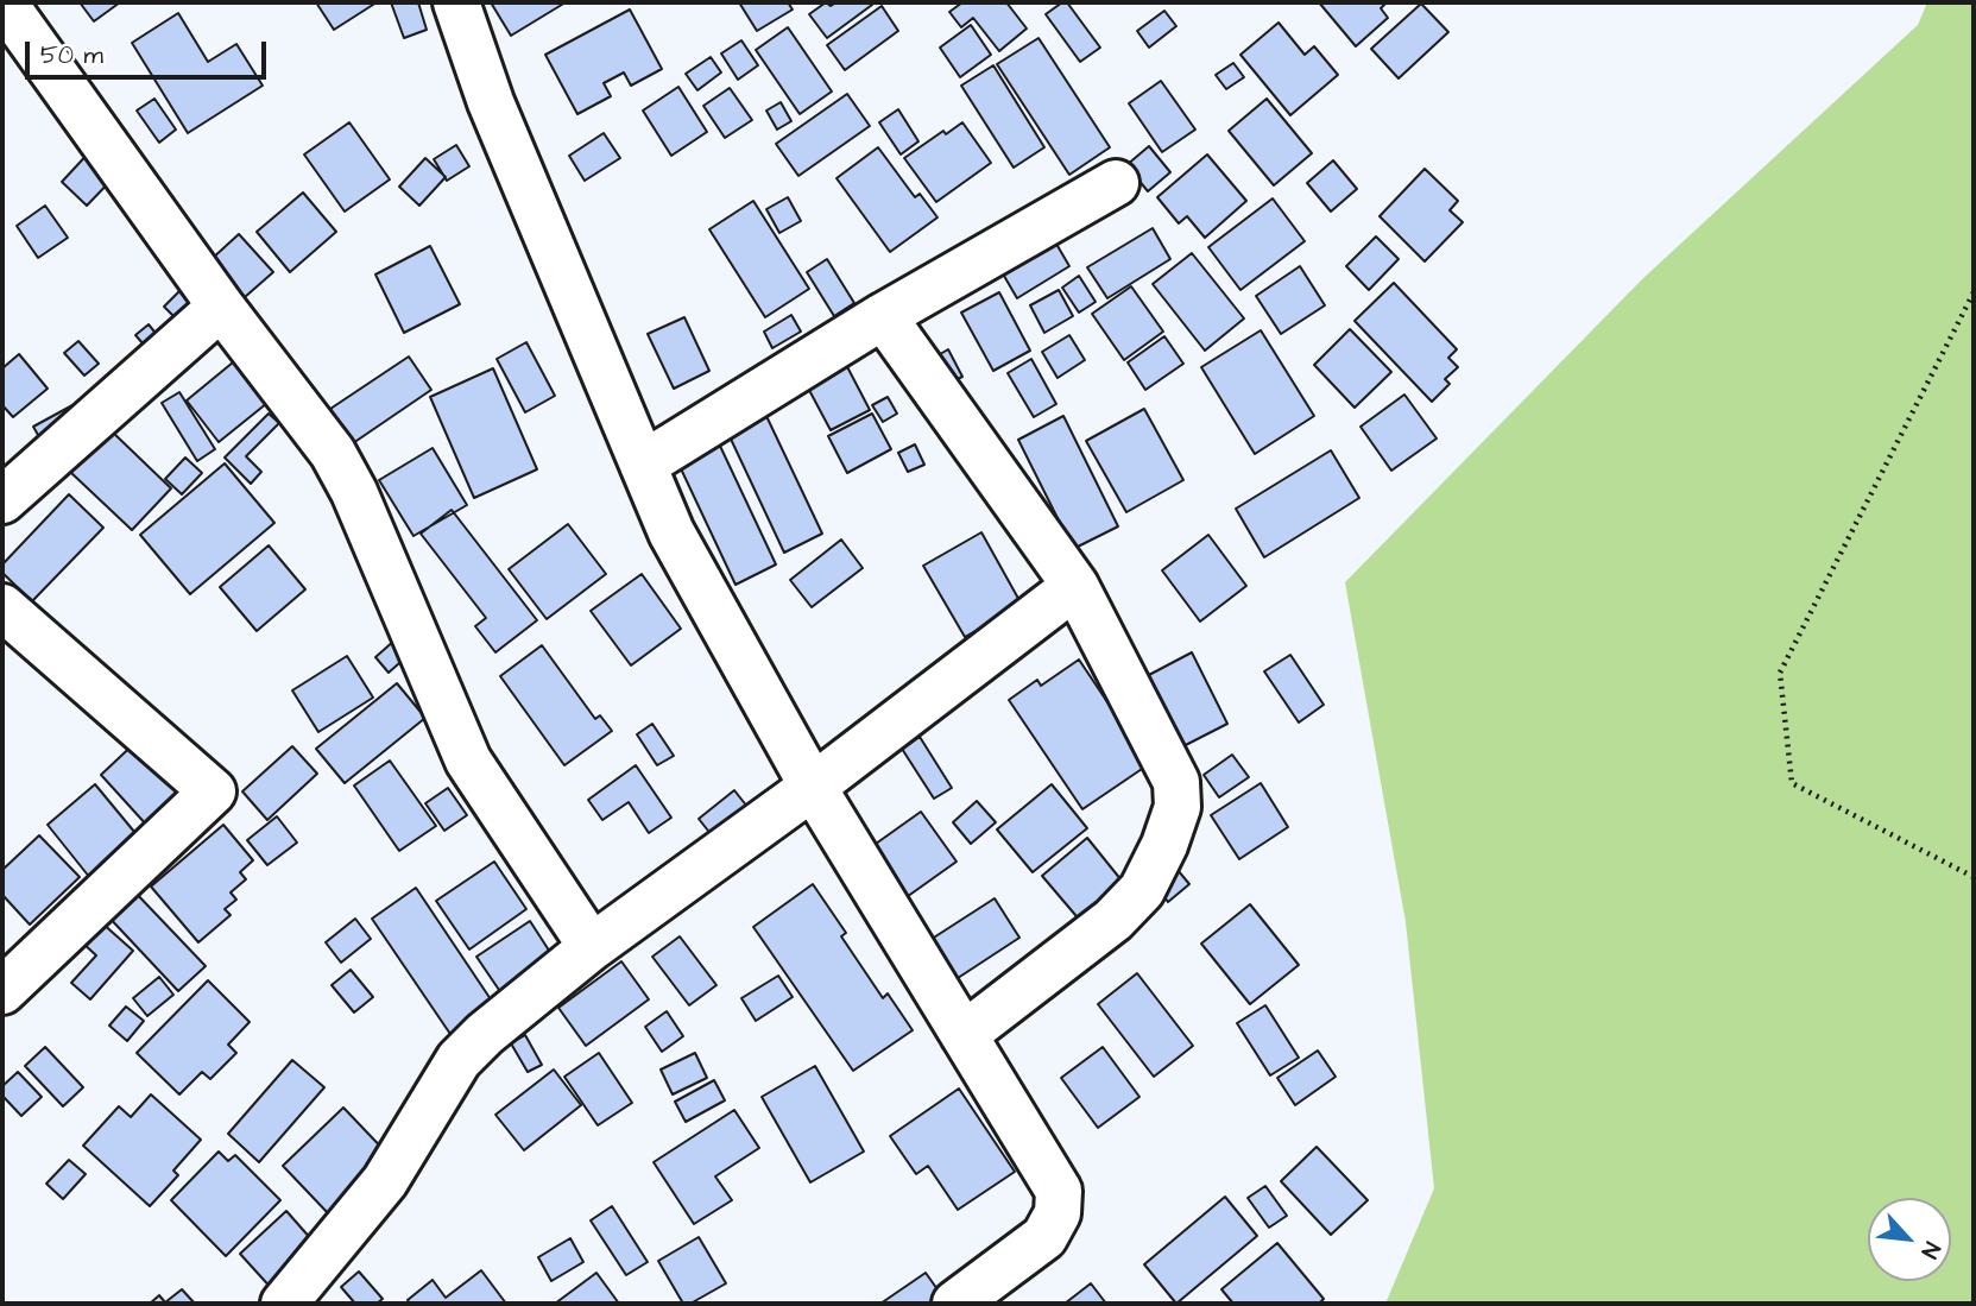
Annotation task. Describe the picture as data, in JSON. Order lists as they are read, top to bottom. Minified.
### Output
{"scale_bar":"50 m","north":"bottom right"}
